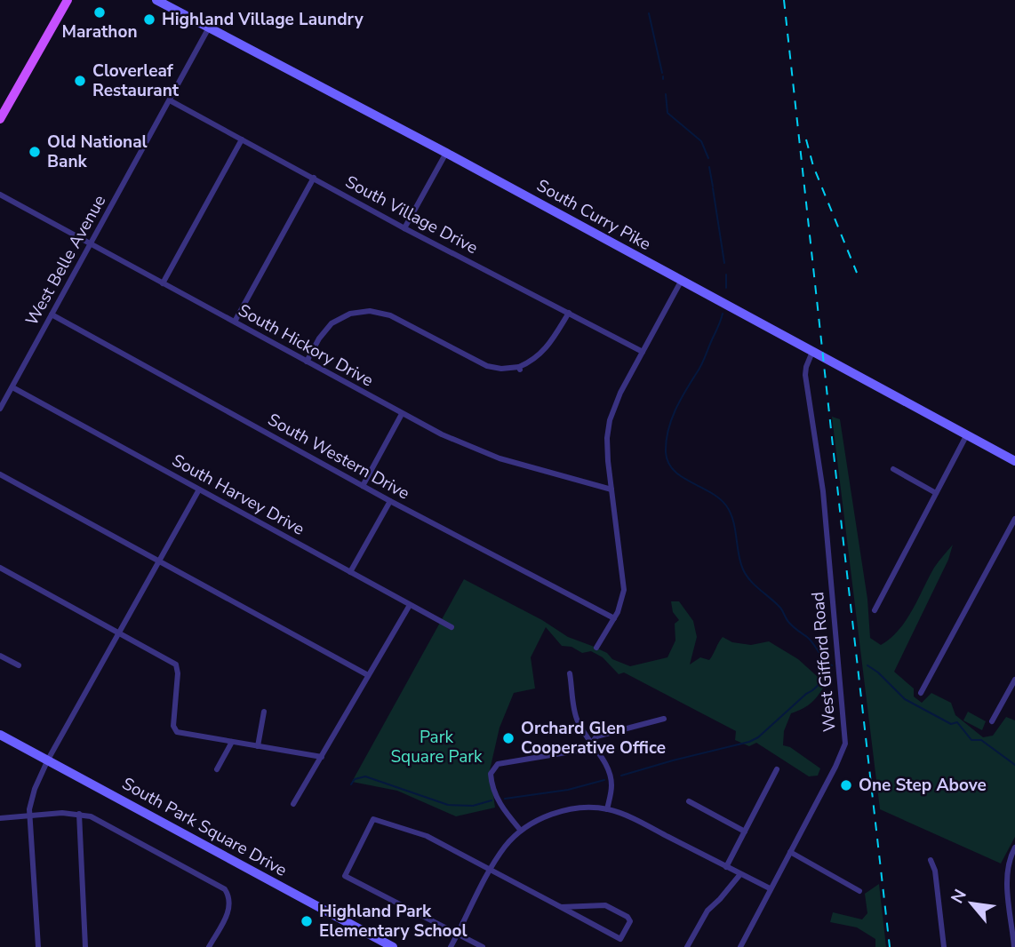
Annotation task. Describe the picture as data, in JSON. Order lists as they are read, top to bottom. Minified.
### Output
{"streets":{"main road":["South Curry Pike","South Park Square Drive"],"street":["South Village Drive","West Belle Avenue","South Hickory Drive","South Western Drive","South Harvey Drive","West Gifford Road"]},"crossings":[["South Village Drive","West Belle Avenue"],["South Curry Pike","West Belle Avenue"],["South Curry Pike","West Gifford Road"],["West Belle Avenue","South Hickory Drive"],["West Belle Avenue","South Western Drive"],["West Belle Avenue","South Harvey Drive"]],"parks":["Park Square Park"],"places":["Marathon","Highland Village Laundry","Cloverleaf Restaurant","Old National Bank","Orchard Glen Cooperative Office","One Step Above","Highland Park Elementary School"],"north":"top left"}
